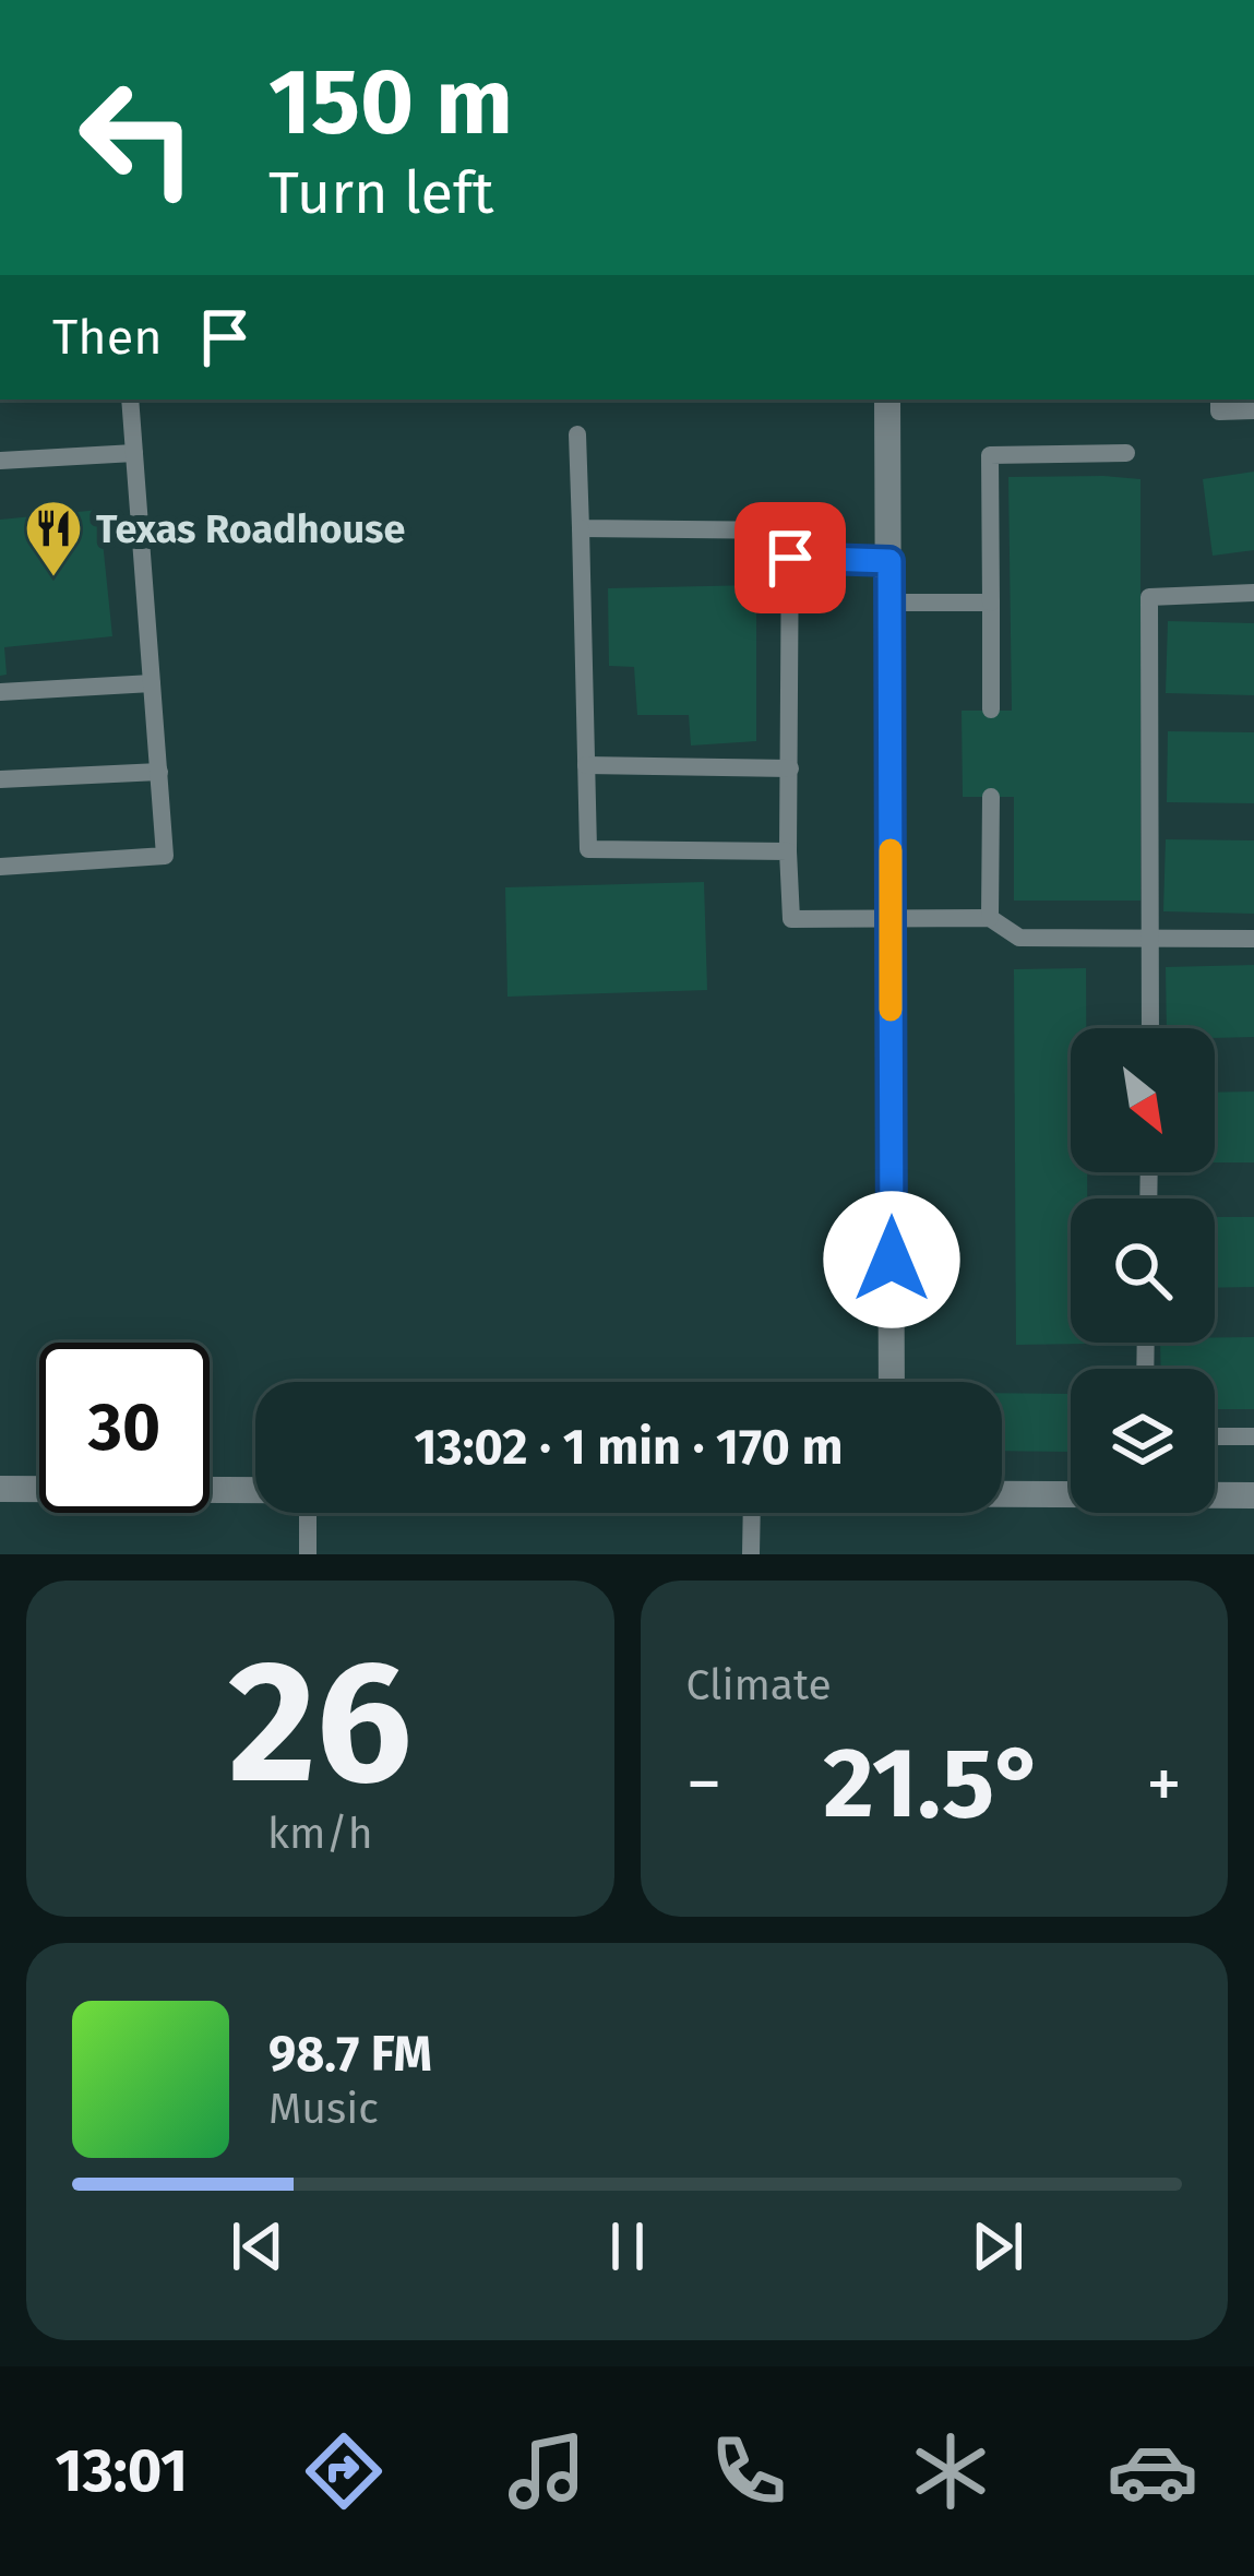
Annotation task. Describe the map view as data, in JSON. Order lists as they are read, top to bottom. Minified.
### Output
{"places":{"restaurant":["Texas Roadhouse"]},"north":"bottom right","page":{"turn":["150 m","Turn left"],"then":"Then","limit":"30","trip":"13:02 · 1 min · 170 m","tile":[["26","km/h"],"Climate"],"heat":["−","21.5°","+"],"song":["98.7 FM","Music"],"tabs":"13:01"}}
